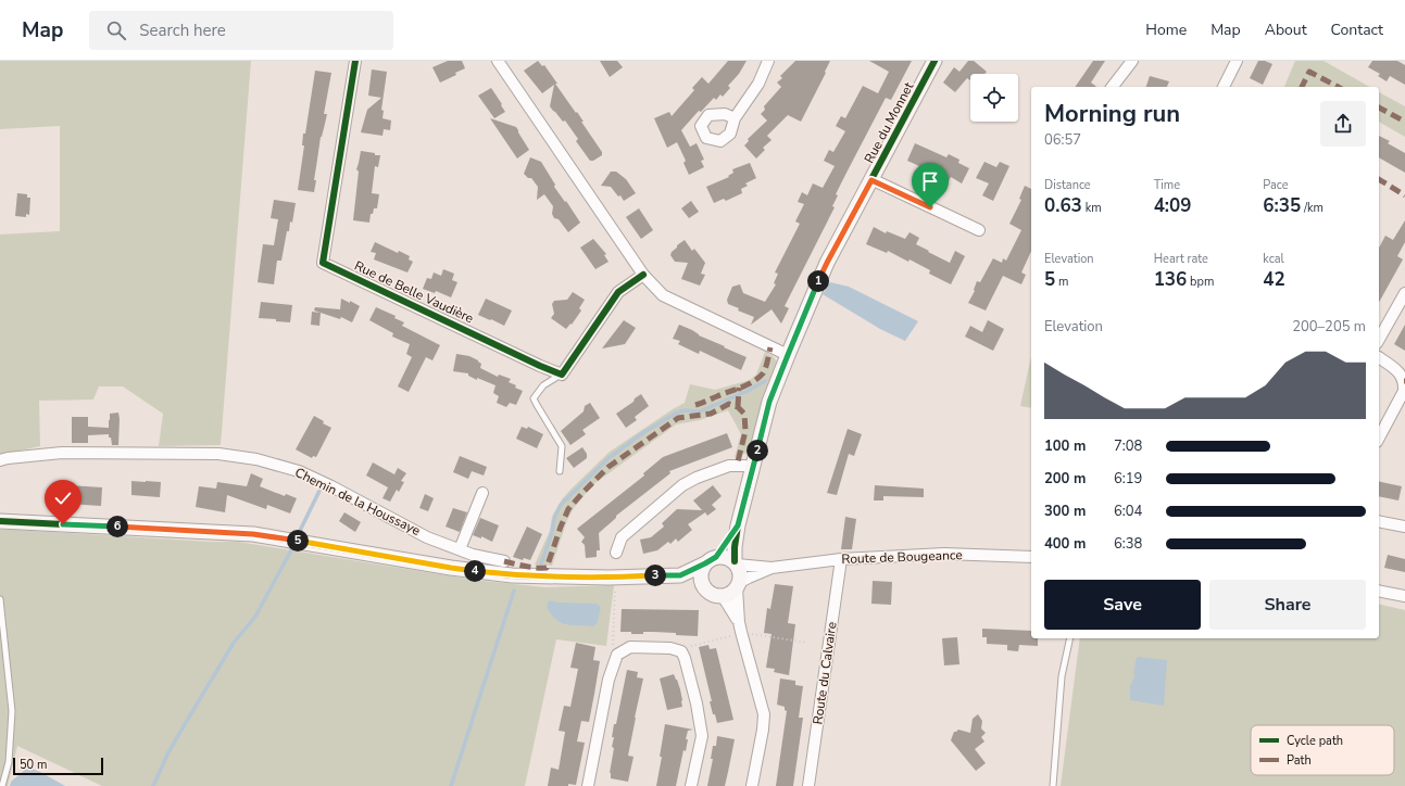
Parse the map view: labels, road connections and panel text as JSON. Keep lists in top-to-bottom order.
{
  "streets": {
    "street": [
      "Rue du Monnet",
      "Rue de Belle Vaudière",
      "Chemin de la Houssaye",
      "Route de Bougeance",
      "Route du Calvaire"
    ]
  },
  "crossings": [
    ["Rue du Monnet", "Route de Bougeance"],
    ["Route de Bougeance", "Route du Calvaire"]
  ],
  "legend": ["Cycle path", "Path"],
  "scale_bar": "50 m",
  "page": {
    "header": "Map",
    "search": "Search here",
    "nav": [
      "Home",
      "Map",
      "About",
      "Contact"
    ],
    "heading": ["Morning run", "06:57"],
    "stats": [
      ["Distance", "0.63 km"],
      ["Time", "4:09"],
      ["Pace", "6:35 /km"],
      ["Elevation", "5 m"],
      ["Heart rate", "136 bpm"],
      ["kcal", "42"]
    ],
    "pins": [
      "1",
      "2",
      "6",
      "5",
      "4",
      "3"
    ],
    "chart": ["Elevation", "200–205 m"],
    "list": [
      {
        "name": "100 m",
        "note": "7:08"
      },
      {
        "name": "200 m",
        "note": "6:19"
      },
      {
        "name": "300 m",
        "note": "6:04"
      },
      {
        "name": "400 m",
        "note": "6:38"
      }
    ],
    "buttons": ["Save", "Share"],
    "scale": "50 m"
  }
}
